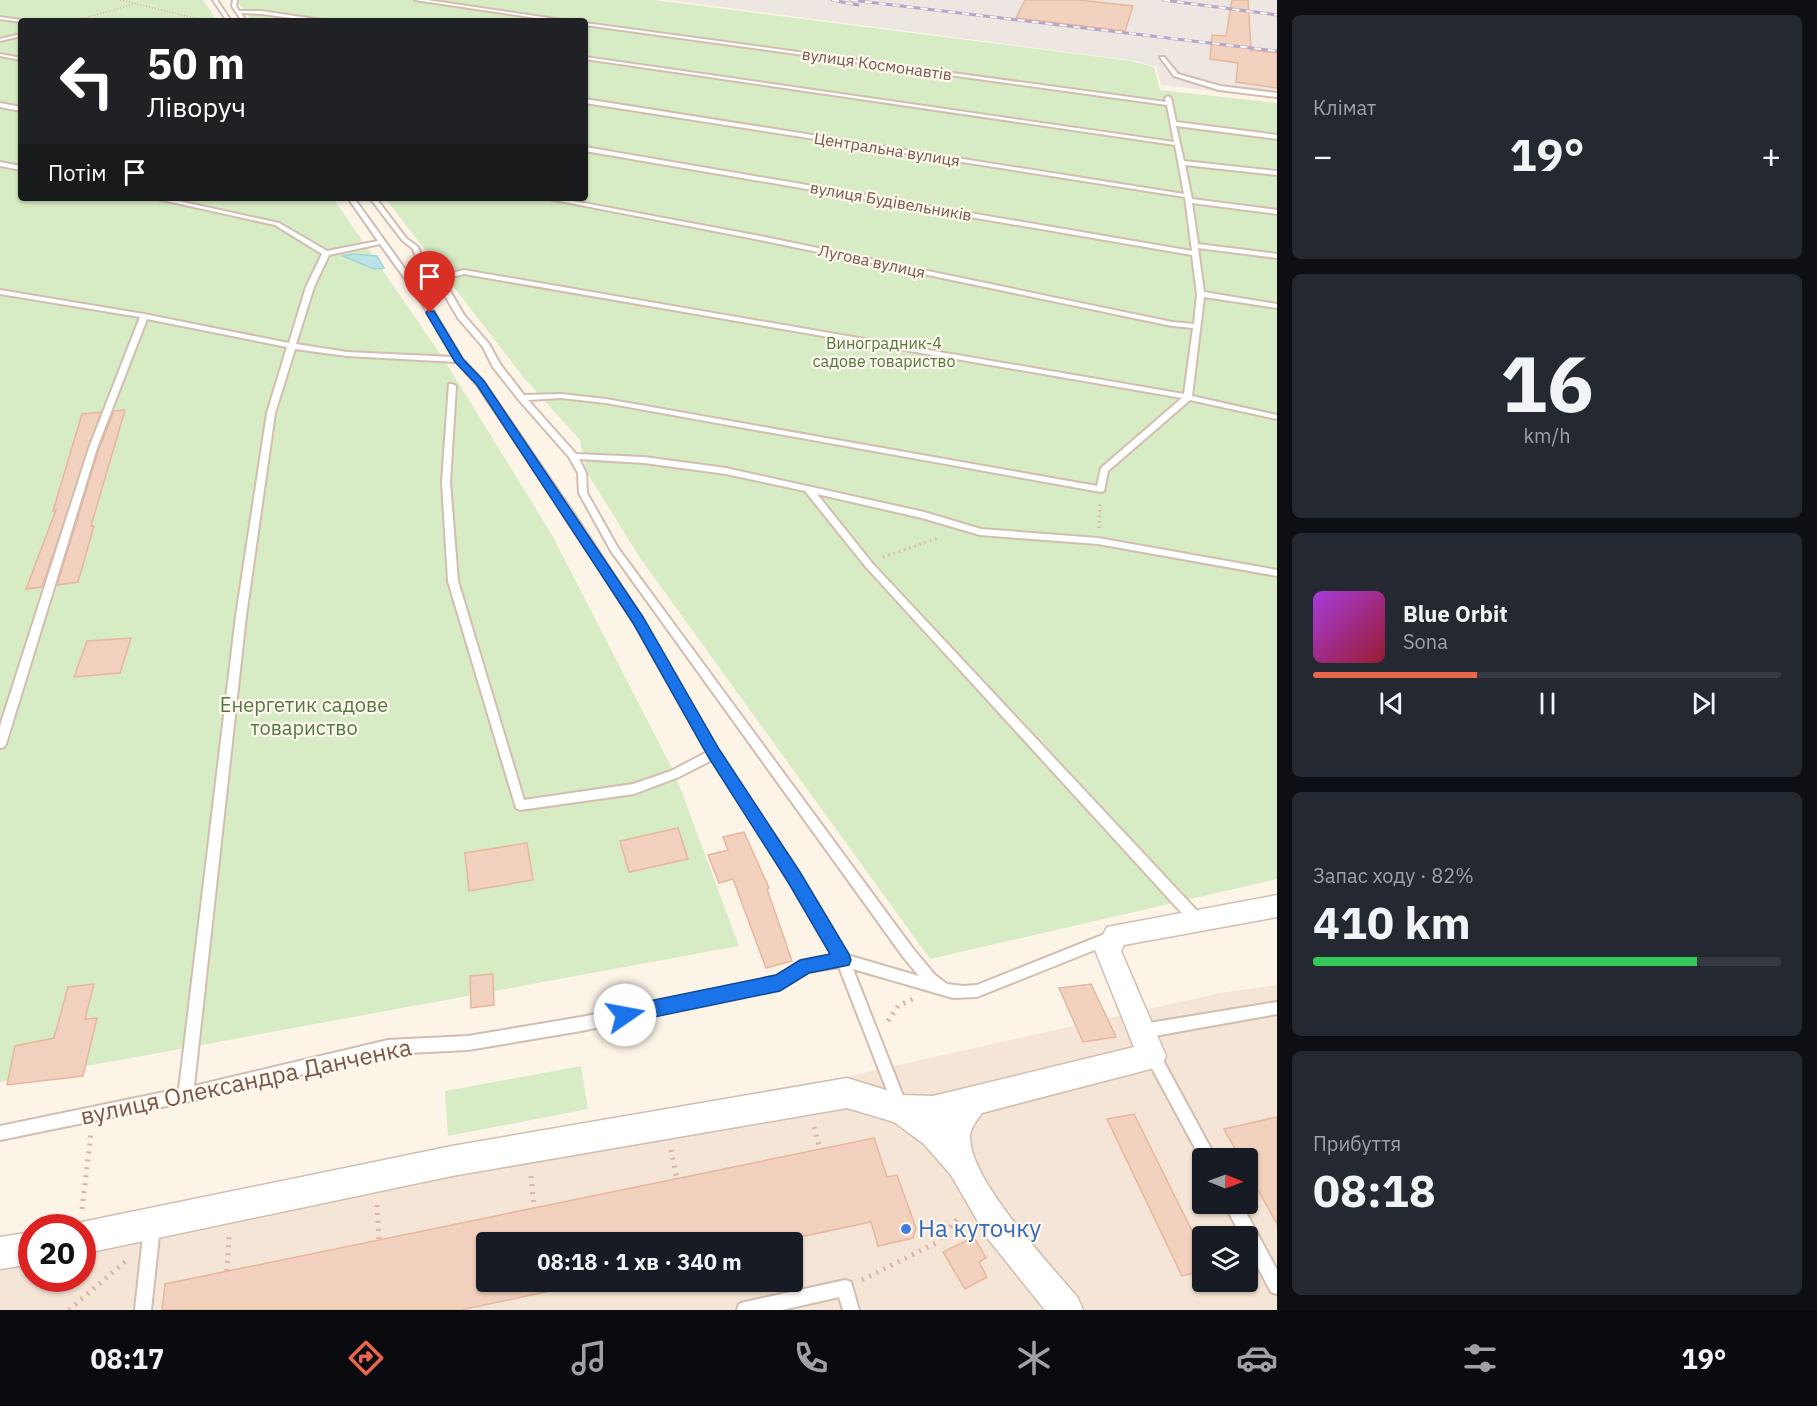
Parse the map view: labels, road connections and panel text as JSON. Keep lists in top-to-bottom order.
{
  "streets": {
    "lane": [
      "вулиця Космонавтів",
      "Центральна вулиця",
      "вулиця Будівельників",
      "Лугова вулиця",
      "вулиця Олександра Данченка"
    ]
  },
  "parks": ["Виноградник-4 садове товариство", "Енергетик садове товариство"],
  "places": ["На куточку"],
  "north": "right",
  "page": {
    "tile": [
      "Клімат",
      ["16", "km/h"],
      ["Запас ходу · 82%", "410 km"],
      ["Прибуття", "08:18"]
    ],
    "turn": ["50 m", "Ліворуч"],
    "heat": ["−", "19°", "+"],
    "then": "Потім",
    "song": ["Blue Orbit", "Sona"],
    "limit": "20",
    "trip": "08:18 · 1 хв · 340 m",
    "tabs": ["08:17", "19°"]
  }
}
